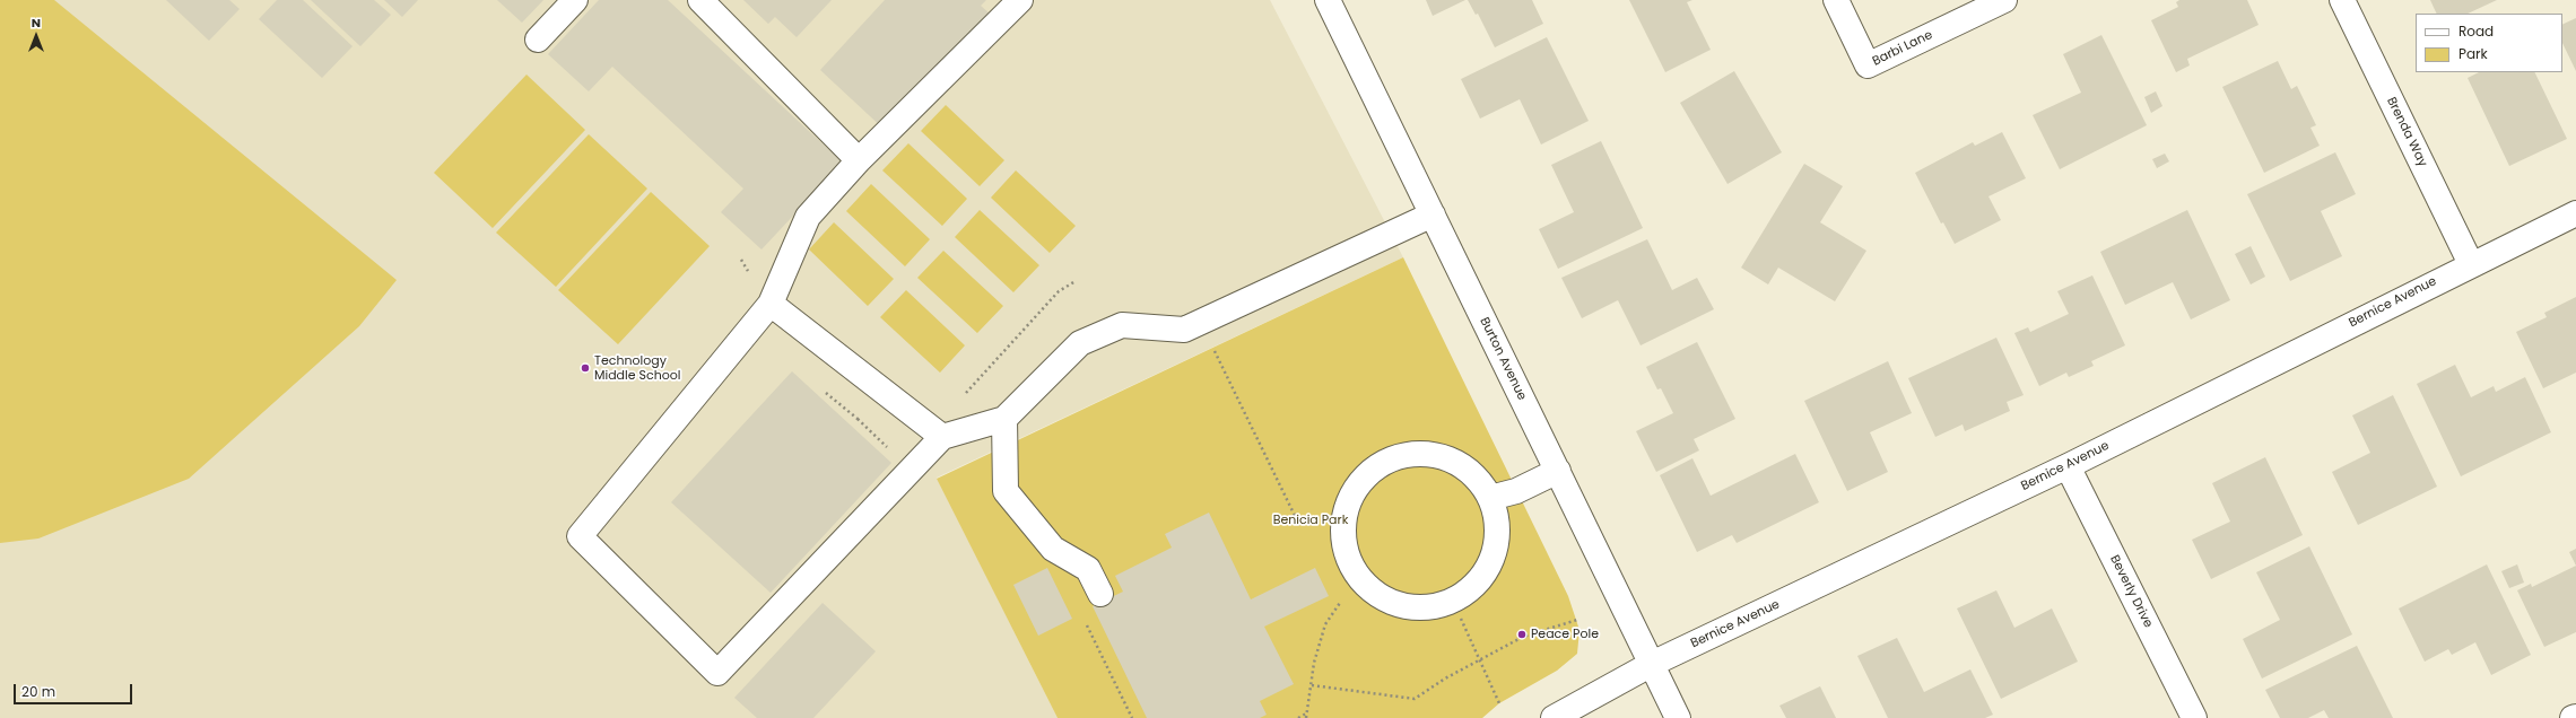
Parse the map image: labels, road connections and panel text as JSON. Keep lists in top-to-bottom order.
{
  "streets": {
    "street": [
      "Barbi Lane",
      "Brenda Way",
      "Bernice Avenue",
      "Burton Avenue",
      "Beverly Drive"
    ]
  },
  "crossings": [
    ["Brenda Way", "Bernice Avenue"],
    ["Bernice Avenue", "Burton Avenue"],
    ["Bernice Avenue", "Beverly Drive"]
  ],
  "parks": ["Benicia Park"],
  "places": ["Technology Middle School", "Peace Pole"],
  "legend": ["Road", "Park"],
  "scale_bar": "20 m",
  "north": "top"
}
